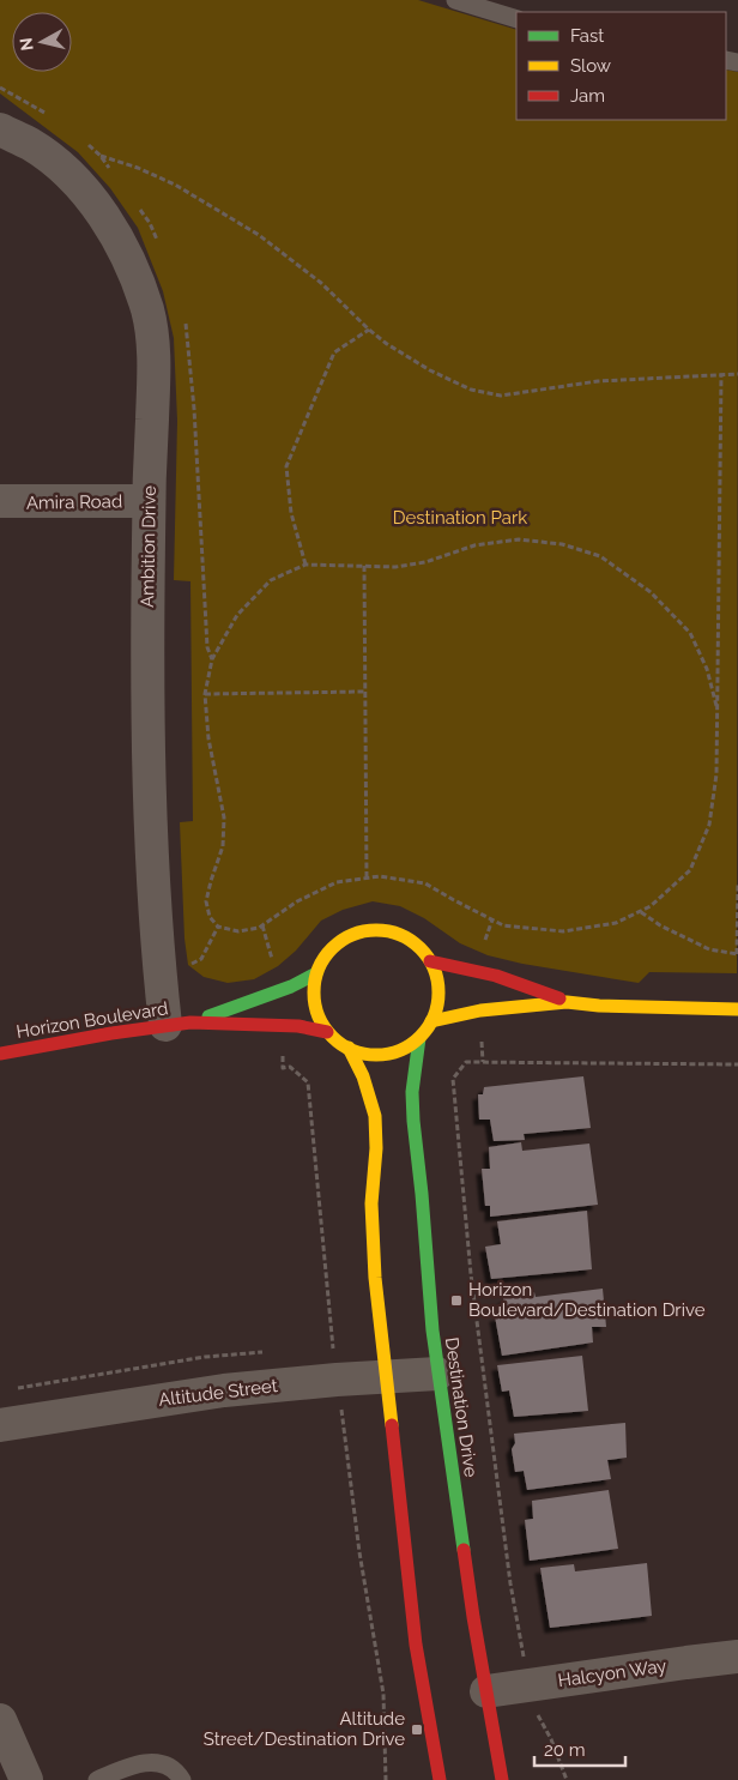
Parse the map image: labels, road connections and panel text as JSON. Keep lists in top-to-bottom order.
{
  "streets": {
    "street": [
      "Amira Road",
      "Ambition Drive",
      "Horizon Boulevard",
      "Altitude Street",
      "Destination Drive",
      "Halcyon Way"
    ]
  },
  "crossings": [
    ["Amira Road", "Ambition Drive"],
    ["Ambition Drive", "Horizon Boulevard"],
    ["Horizon Boulevard", "Destination Drive"],
    ["Altitude Street", "Destination Drive"],
    ["Destination Drive", "Halcyon Way"]
  ],
  "parks": ["Destination Park"],
  "places": {
    "transit": ["Horizon Boulevard/Destination Drive", "Altitude Street/Destination Drive"]
  },
  "legend": ["Fast", "Slow", "Jam"],
  "scale_bar": "20 m",
  "north": "left"
}
